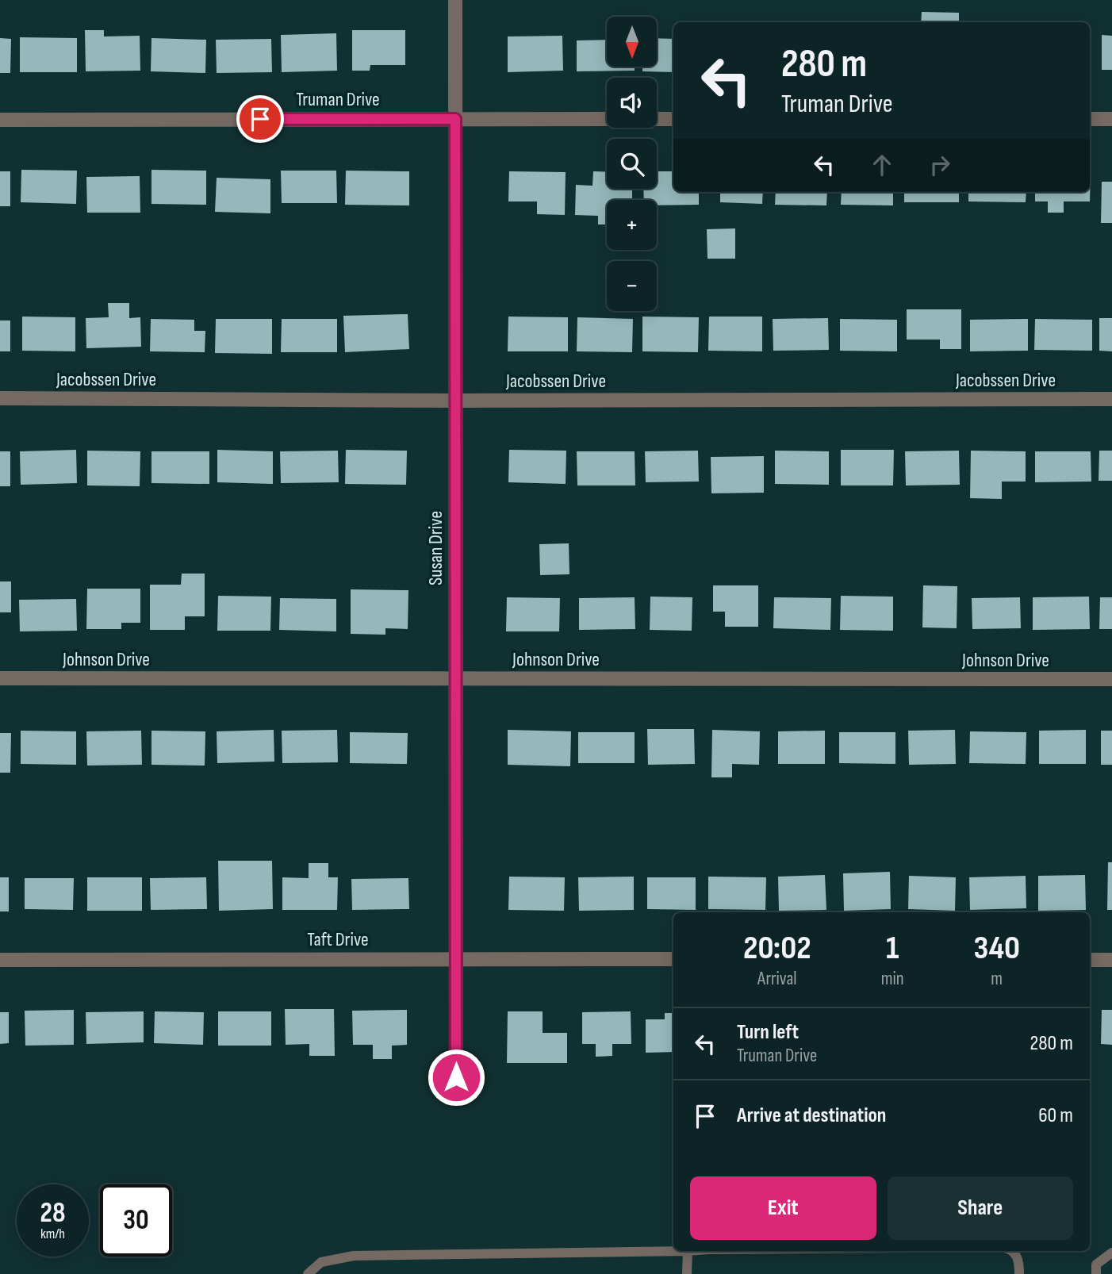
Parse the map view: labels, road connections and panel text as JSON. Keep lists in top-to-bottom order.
{
  "streets": {
    "street": [
      "Truman Drive",
      "Jacobssen Drive",
      "Susan Drive",
      "Johnson Drive",
      "Taft Drive"
    ]
  },
  "crossings": [
    ["Truman Drive", "Susan Drive"],
    ["Jacobssen Drive", "Susan Drive"],
    ["Susan Drive", "Johnson Drive"],
    ["Susan Drive", "Taft Drive"]
  ],
  "north": "bottom",
  "page": {
    "map_buttons": ["+", "−"],
    "turn": ["280 m", "Truman Drive"],
    "eta": [
      "20:02",
      "Arrival",
      "1",
      "min",
      "340",
      "m"
    ],
    "list": [
      {
        "name": "Turn left",
        "note": "Truman Drive",
        "value": "280 m"
      },
      {
        "name": "Arrive at destination",
        "value": "60 m"
      }
    ],
    "buttons": ["Exit", "Share"],
    "speed": "28 km/h",
    "limit": "30"
  }
}
